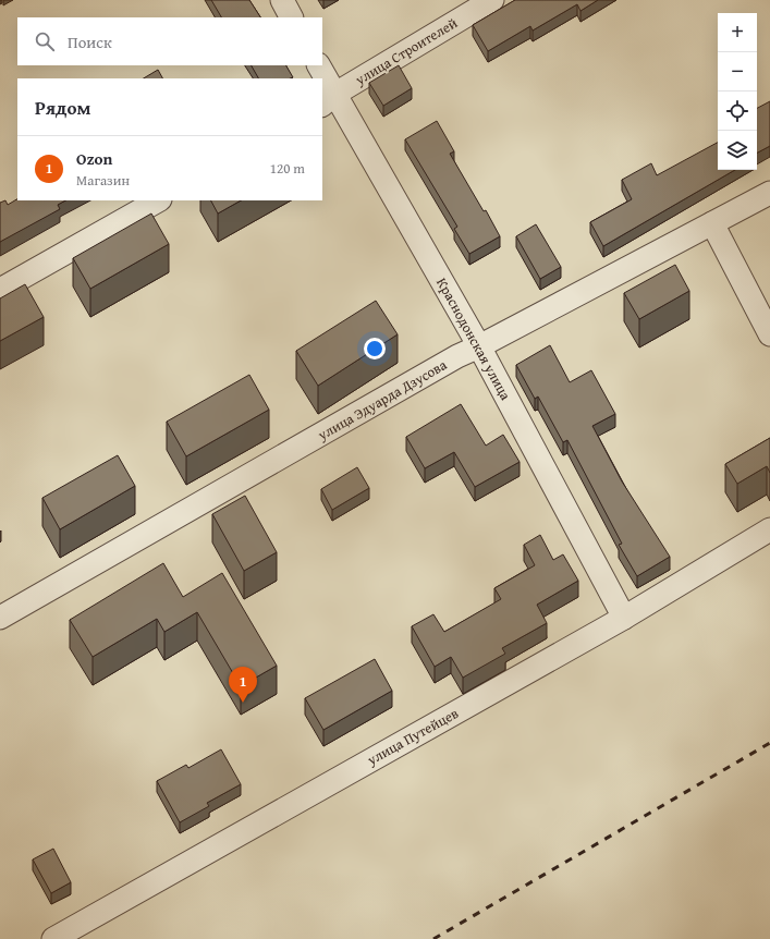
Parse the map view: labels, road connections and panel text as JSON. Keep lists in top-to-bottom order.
{
  "streets": {
    "street": [
      "улица Строителей",
      "Краснодонская улица",
      "улица Эдуарда Дзусова",
      "улица Путейцев"
    ]
  },
  "crossings": [
    ["улица Строителей", "Краснодонская улица"],
    ["Краснодонская улица", "улица Эдуарда Дзусова"],
    ["Краснодонская улица", "улица Путейцев"]
  ],
  "page": {
    "map_buttons": ["+", "−"],
    "search": "Поиск",
    "heading": "Рядом",
    "list": [
      {
        "mark": "1",
        "name": "Ozon",
        "note": "Магазин",
        "value": "120 m"
      }
    ],
    "pins": "1"
  }
}
